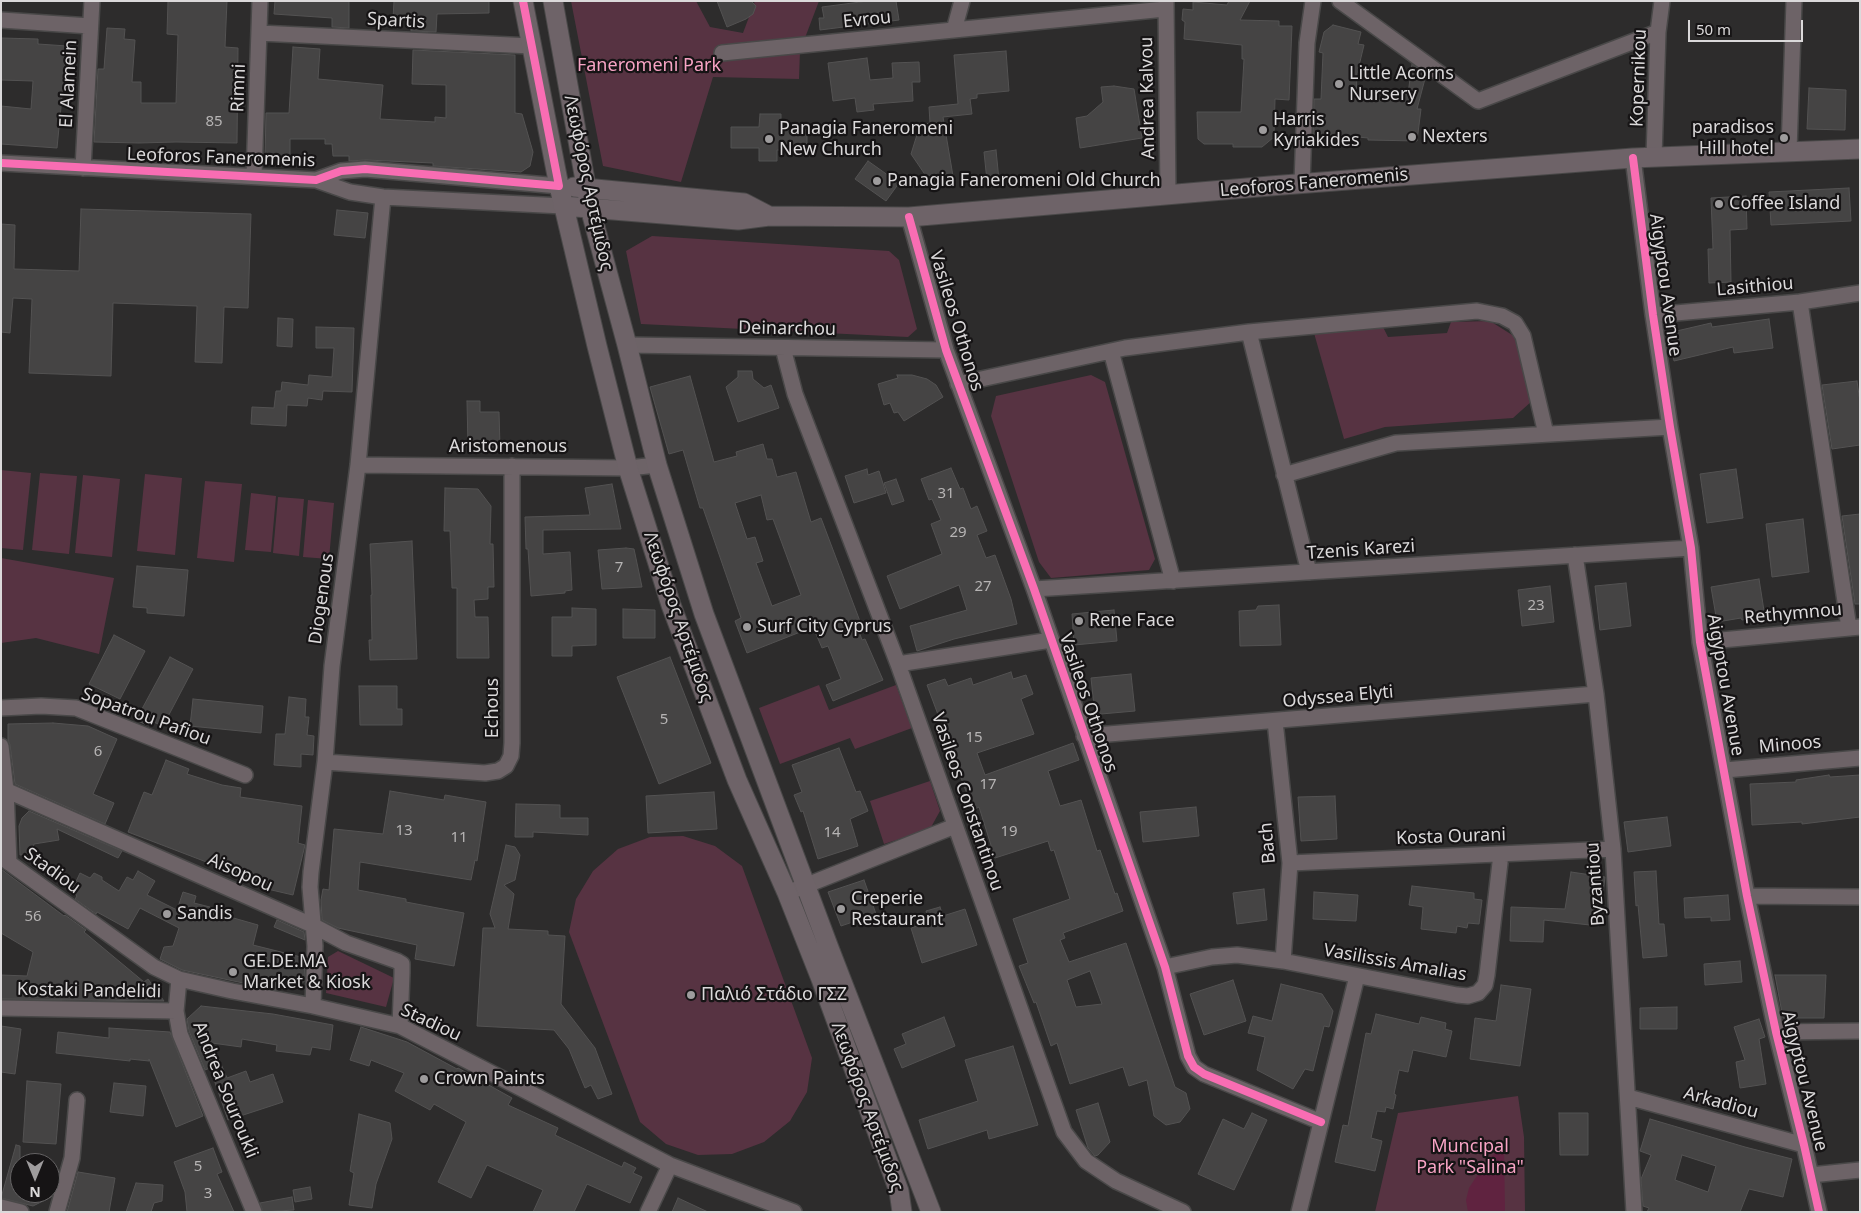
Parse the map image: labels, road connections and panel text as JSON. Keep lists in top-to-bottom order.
{
  "streets": {
    "main road": ["Leoforos Faneromenis", "Λεωφόρος Αρτέμιδος"],
    "street": [
      "Evrou",
      "Spartis",
      "Kopernikou",
      "El Alamein",
      "Rimni",
      "Andrea Kalvou",
      "Aigyptou Avenue",
      "Lasithiou",
      "Vasileos Othonos",
      "Deinarchou",
      "Aristomenous",
      "Tzenis Karezi",
      "Diogenous",
      "Rethymnou",
      "Odyssea Elyti",
      "Echous",
      "Sopatrou Pafiou",
      "Minoos",
      "Vasileos Constantinou",
      "Kosta Ourani",
      "Bach",
      "Stadiou",
      "Aisopou",
      "Byzantiou",
      "Vasilissis Amalias",
      "Kostaki Pandelidi",
      "Andrea Souroukli",
      "Arkadiou"
    ]
  },
  "crossings": [
    ["Evrou", "Andrea Kalvou"],
    ["Spartis", "Rimni"],
    ["Spartis", "Λεωφόρος Αρτέμιδος"],
    ["Kopernikou", "Leoforos Faneromenis"],
    ["El Alamein", "Leoforos Faneromenis"],
    ["Rimni", "Leoforos Faneromenis"],
    ["Andrea Kalvou", "Leoforos Faneromenis"],
    ["Leoforos Faneromenis", "Λεωφόρος Αρτέμιδος"],
    ["Leoforos Faneromenis", "Aigyptou Avenue"],
    ["Leoforos Faneromenis", "Vasileos Othonos"],
    ["Leoforos Faneromenis", "Diogenous"],
    ["Λεωφόρος Αρτέμιδος", "Deinarchou"],
    ["Λεωφόρος Αρτέμιδος", "Aristomenous"],
    ["Aigyptou Avenue", "Lasithiou"],
    ["Aigyptou Avenue", "Tzenis Karezi"],
    ["Aigyptou Avenue", "Rethymnou"],
    ["Aigyptou Avenue", "Minoos"],
    ["Aigyptou Avenue", "Arkadiou"],
    ["Vasileos Othonos", "Deinarchou"],
    ["Vasileos Othonos", "Tzenis Karezi"],
    ["Vasileos Othonos", "Odyssea Elyti"],
    ["Vasileos Othonos", "Vasilissis Amalias"],
    ["Deinarchou", "Vasileos Constantinou"],
    ["Aristomenous", "Diogenous"],
    ["Aristomenous", "Echous"],
    ["Tzenis Karezi", "Byzantiou"],
    ["Diogenous", "Echous"],
    ["Diogenous", "Stadiou"],
    ["Diogenous", "Aisopou"],
    ["Odyssea Elyti", "Bach"],
    ["Odyssea Elyti", "Byzantiou"],
    ["Kosta Ourani", "Bach"],
    ["Kosta Ourani", "Byzantiou"],
    ["Kosta Ourani", "Vasilissis Amalias"],
    ["Bach", "Vasilissis Amalias"],
    ["Stadiou", "Aisopou"],
    ["Stadiou", "Andrea Souroukli"],
    ["Byzantiou", "Arkadiou"],
    ["Kostaki Pandelidi", "Andrea Souroukli"]
  ],
  "parks": ["Faneromeni Park", "Muncipal Park \"Salina\""],
  "places": [
    "Little Acorns Nursery",
    "Harris Kyriakides",
    "Nexters",
    "paradisos Hill hotel",
    "Panagia Faneromeni New Church",
    "Panagia Faneromeni Old Church",
    "Coffee Island",
    "Rene Face",
    "Surf City Cyprus",
    "Creperie Restaurant",
    "Sandis",
    "GE.DE.MA Market & Kiosk",
    "Παλιό Στάδιο ΓΣΖ",
    "Crown Paints"
  ],
  "house_numbers": [
    "85",
    "31",
    "29",
    "7",
    "27",
    "23",
    "5",
    "15",
    "6",
    "17",
    "13",
    "19",
    "14",
    "11",
    "56",
    "5",
    "3"
  ],
  "scale_bar": "50 m",
  "north": "bottom"
}
